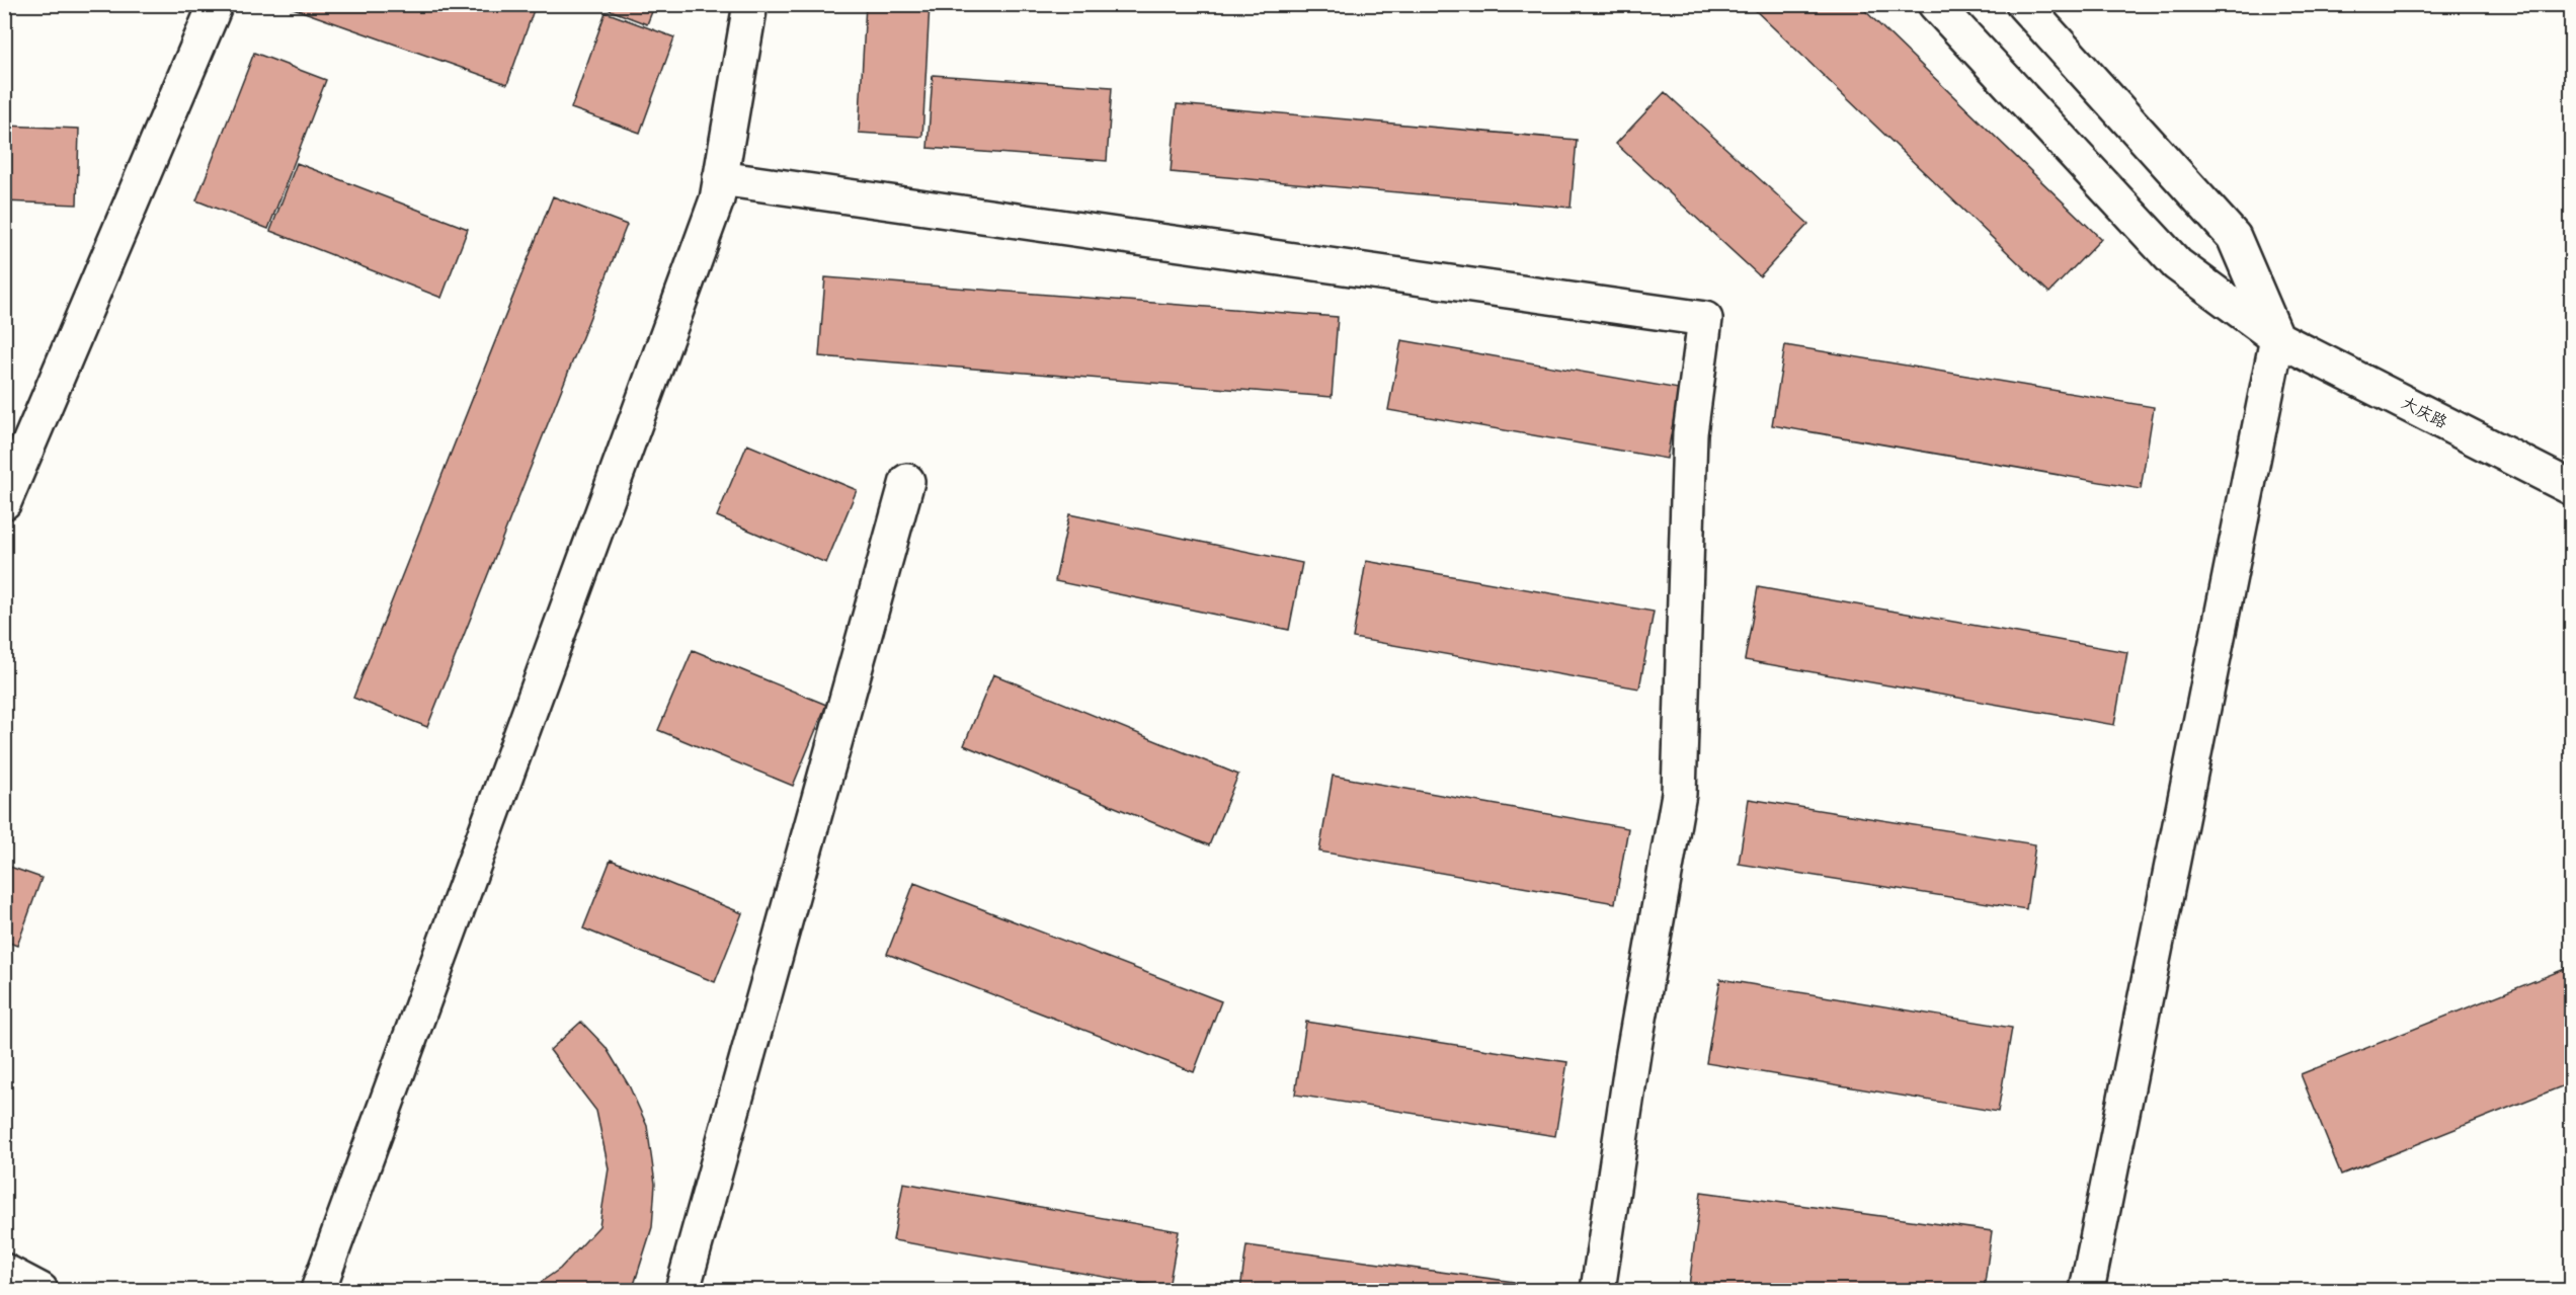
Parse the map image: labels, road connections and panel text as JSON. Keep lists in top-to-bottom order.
{
  "streets": {
    "street": ["大庆路"]
  }
}
